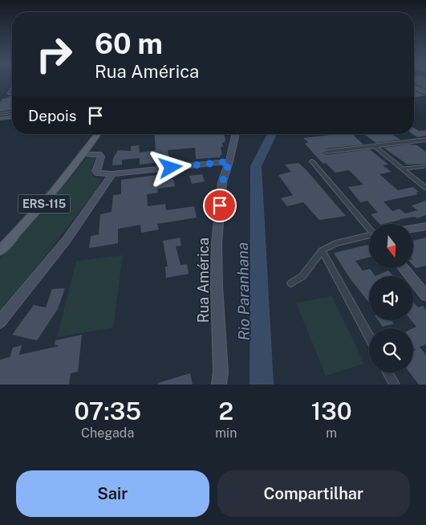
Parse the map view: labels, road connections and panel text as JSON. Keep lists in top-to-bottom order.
{
  "streets": {
    "main road": ["ERS-115"],
    "street": ["Rua América"]
  },
  "water": ["Rio Paranhana"],
  "north": "bottom",
  "page": {
    "turn": ["60 m", "Rua América"],
    "then": "Depois",
    "eta": [
      "07:35",
      "Chegada",
      "2",
      "min",
      "130",
      "m"
    ],
    "buttons": ["Sair", "Compartilhar"]
  }
}
